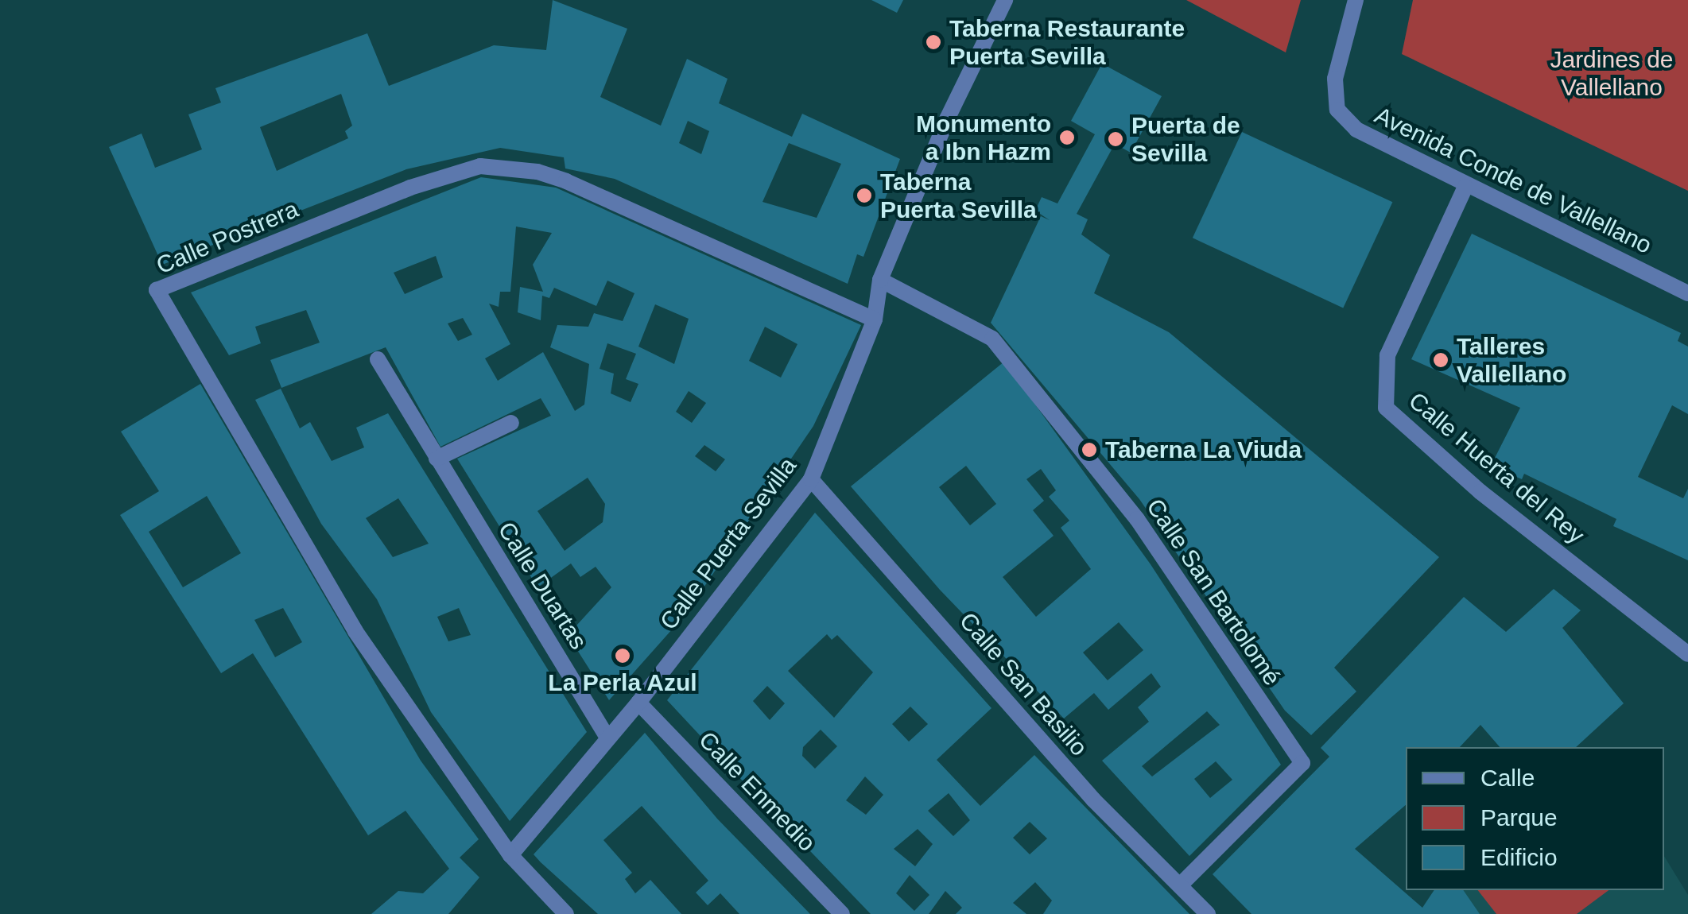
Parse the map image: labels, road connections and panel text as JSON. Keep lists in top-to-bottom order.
{
  "streets": {
    "street": [
      "Avenida Conde de Vallellano",
      "Calle Postrera",
      "Calle Huerta del Rey",
      "Calle Puerta Sevilla",
      "Calle Duartas",
      "Calle San Bartolomé",
      "Calle San Basilio",
      "Calle Enmedio"
    ]
  },
  "crossings": [
    ["Avenida Conde de Vallellano", "Calle Huerta del Rey"],
    ["Calle Postrera", "Calle Puerta Sevilla"],
    ["Calle Puerta Sevilla", "Calle Duartas"],
    ["Calle Puerta Sevilla", "Calle San Bartolomé"],
    ["Calle Puerta Sevilla", "Calle San Basilio"],
    ["Calle Puerta Sevilla", "Calle Enmedio"],
    ["Calle San Bartolomé", "Calle San Basilio"]
  ],
  "parks": ["Jardines de Vallellano"],
  "places": [
    "Taberna Restaurante Puerta Sevilla",
    "Monumento a Ibn Hazm",
    "Puerta de Sevilla",
    "Taberna Puerta Sevilla",
    "Talleres Vallellano",
    "Taberna La Viuda",
    "La Perla Azul"
  ],
  "legend": ["Calle", "Parque", "Edificio"]
}
